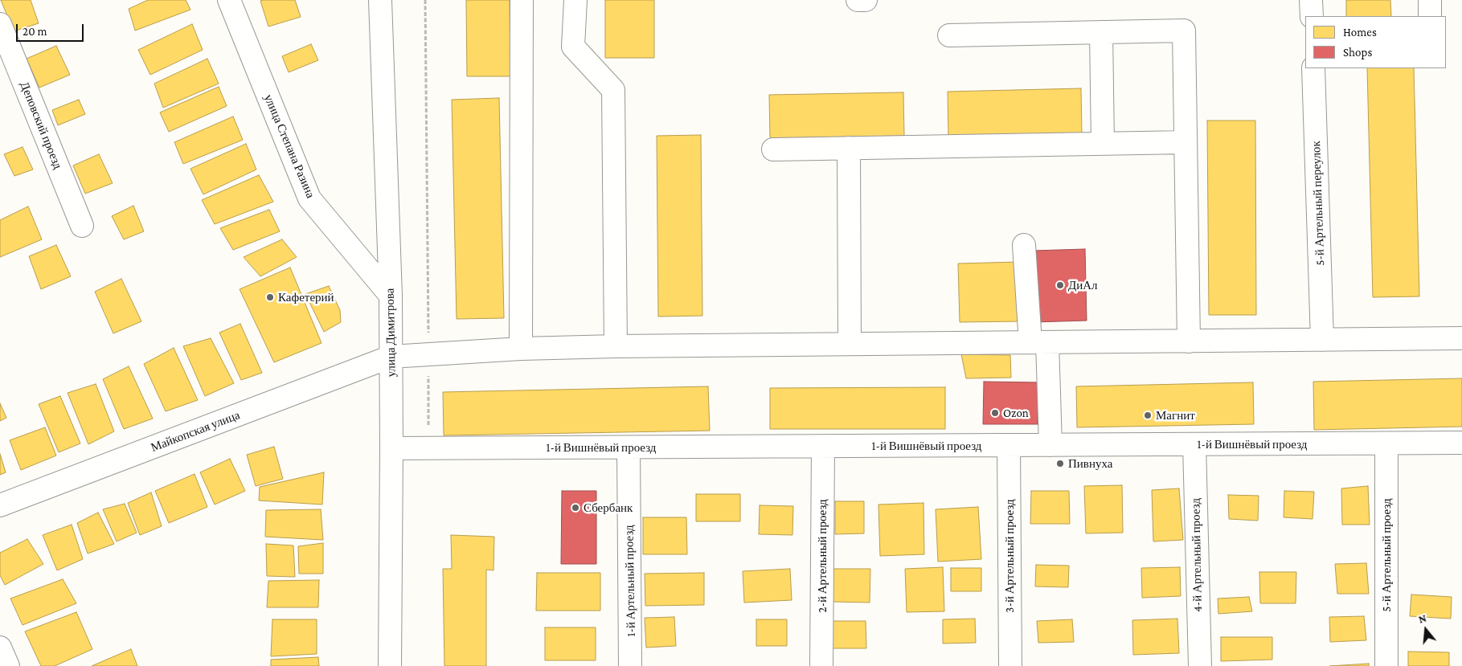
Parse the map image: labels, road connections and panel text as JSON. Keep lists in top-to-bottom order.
{
  "streets": {
    "street": [
      "Деповский проезд",
      "улица Степана Разина",
      "5-й Артельный переулок",
      "улица Димитрова",
      "Майкопская улица",
      "1-й Вишнёвый проезд",
      "4-й Артельный проезд",
      "5-й Артельный проезд",
      "2-й Артельный проезд",
      "3-й Артельный проезд",
      "1-й Артельный проезд"
    ]
  },
  "crossings": [
    ["улица Степана Разина", "улица Димитрова"],
    ["5-й Артельный переулок", "Майкопская улица"],
    ["улица Димитрова", "Майкопская улица"],
    ["улица Димитрова", "1-й Вишнёвый проезд"],
    ["1-й Вишнёвый проезд", "4-й Артельный проезд"],
    ["1-й Вишнёвый проезд", "5-й Артельный проезд"],
    ["1-й Вишнёвый проезд", "2-й Артельный проезд"],
    ["1-й Вишнёвый проезд", "3-й Артельный проезд"],
    ["1-й Вишнёвый проезд", "1-й Артельный проезд"]
  ],
  "places": [
    "ДиАл",
    "Кафетерий",
    "Ozon",
    "Магнит",
    "Пивнуха",
    "Сбербанк"
  ],
  "legend": ["Homes", "Shops"],
  "scale_bar": "20 m",
  "north": "top"
}
